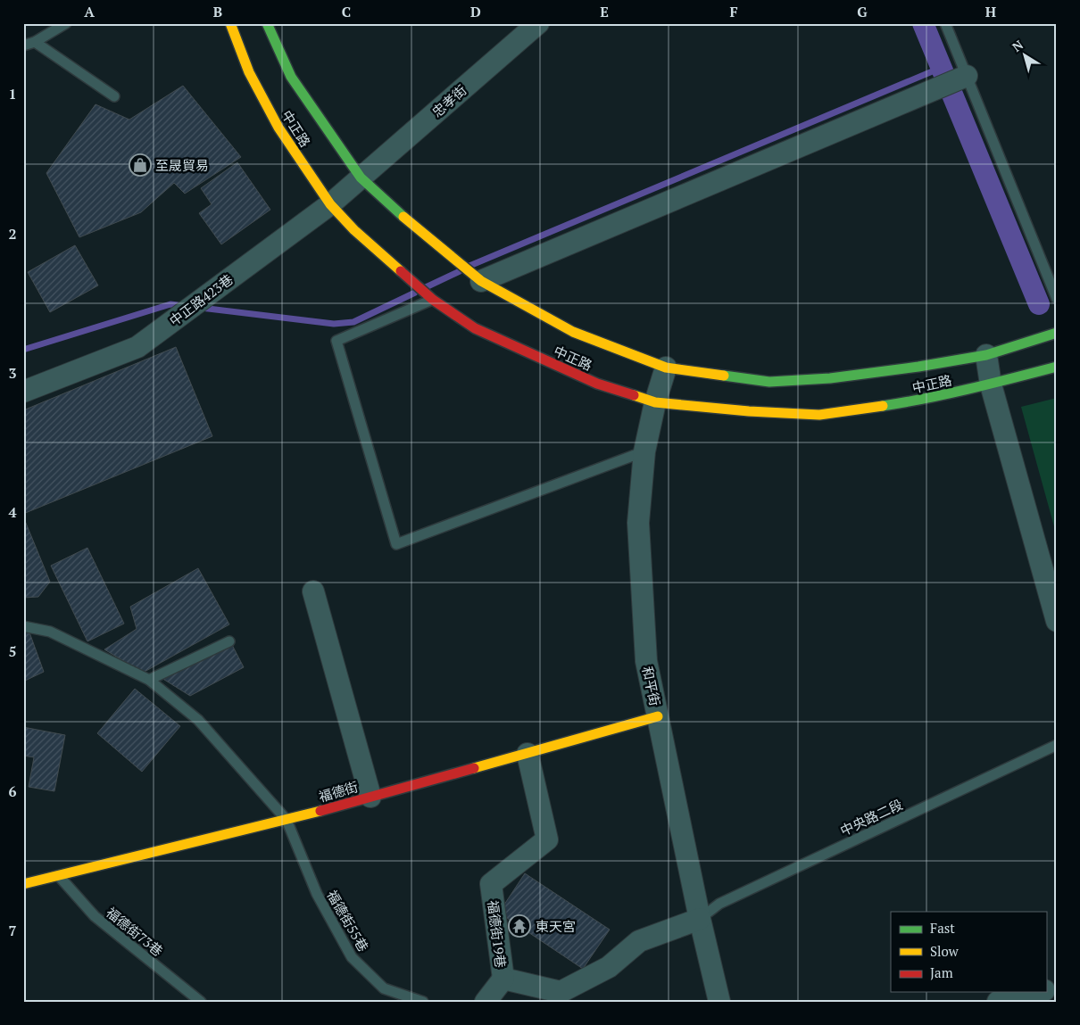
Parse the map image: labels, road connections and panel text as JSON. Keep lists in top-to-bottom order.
{
  "streets": {
    "street": [
      "忠孝街",
      "中正路",
      "中正路423巷",
      "和平街",
      "福德街",
      "福德街19巷"
    ],
    "lane": ["中央路二段", "福德街55巷", "福德街73巷"]
  },
  "crossings": [
    ["忠孝街", "中正路"],
    ["忠孝街", "中正路423巷"],
    ["中正路", "中正路423巷"],
    ["中正路", "和平街"],
    ["和平街", "福德街"],
    ["和平街", "中央路二段"],
    ["和平街", "福德街19巷"],
    ["福德街", "福德街55巷"],
    ["福德街", "福德街73巷"],
    ["福德街", "福德街19巷"],
    ["中央路二段", "福德街19巷"]
  ],
  "places": {
    "shop": ["至晟貿易"],
    "temple": ["東天宮"]
  },
  "legend": ["Fast", "Slow", "Jam"],
  "north": "top left",
  "grid": {
    "columns": [
      "A",
      "B",
      "C",
      "D",
      "E",
      "F",
      "G",
      "H"
    ],
    "rows": [
      "1",
      "2",
      "3",
      "4",
      "5",
      "6",
      "7"
    ]
  }
}
